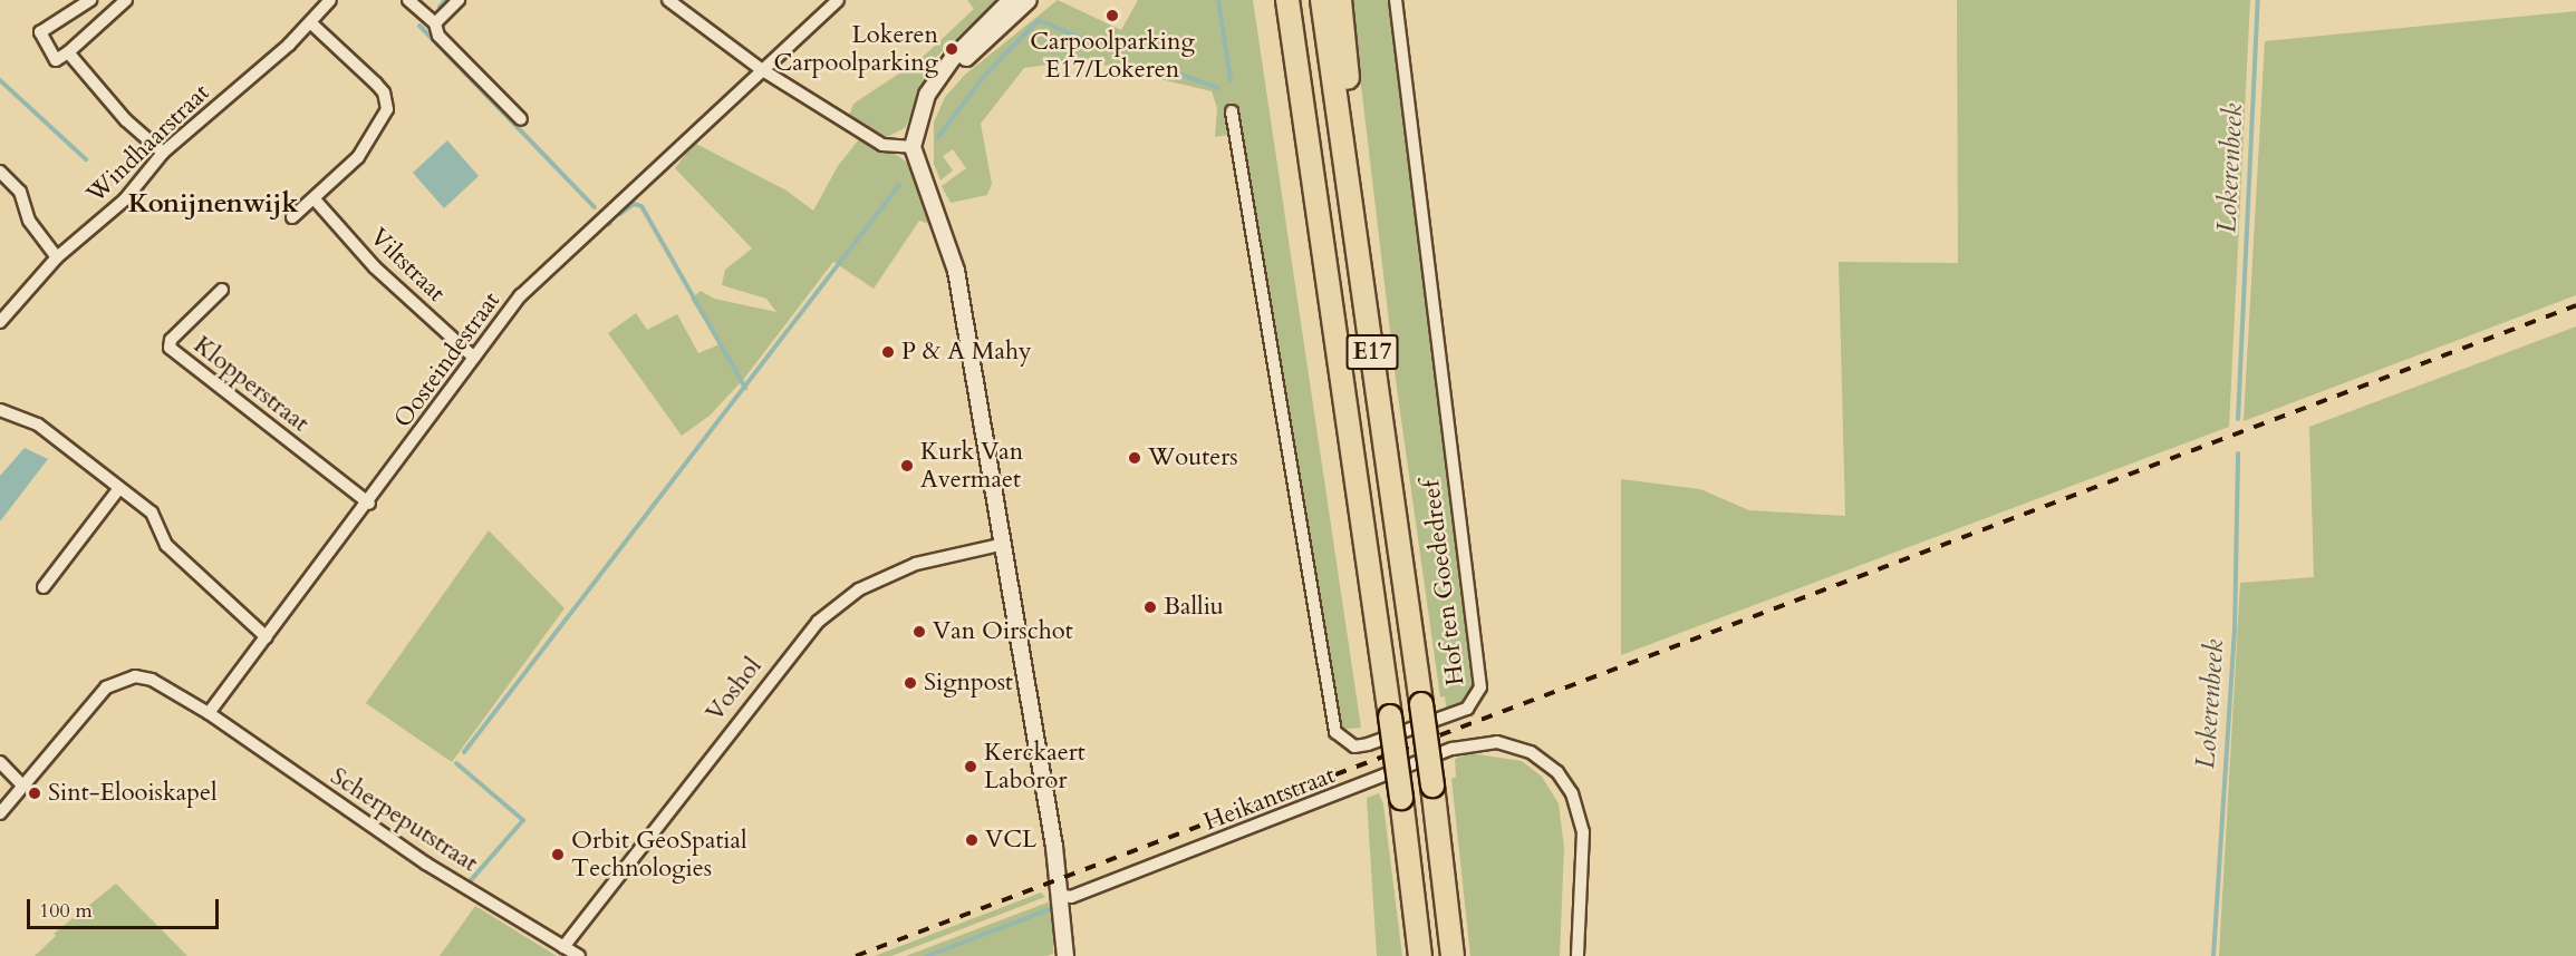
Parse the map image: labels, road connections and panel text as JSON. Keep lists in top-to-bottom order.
{
  "streets": {
    "highway": ["E17"],
    "street": [
      "Windhaarstraat",
      "Viltstraat",
      "Oosteindestraat",
      "Klopperstraat",
      "Hof ten Goededreef",
      "Voshol",
      "Heikantstraat",
      "Scherpeputstraat"
    ]
  },
  "crossings": [
    ["Viltstraat", "Oosteindestraat"],
    ["Oosteindestraat", "Klopperstraat"],
    ["Oosteindestraat", "Scherpeputstraat"],
    ["Voshol", "Scherpeputstraat"]
  ],
  "districts": ["Konijnenwijk"],
  "water": ["Lokerenbeek"],
  "places": [
    "Carpoolparking E17/Lokeren",
    "Lokeren Carpoolparking",
    "P & A Mahy",
    "Wouters",
    "Kurk Van Avermaet",
    "Balliu",
    "Van Oirschot",
    "Signpost",
    "Kerckaert Laboror",
    "Sint-Elooiskapel",
    "VCL",
    "Orbit GeoSpatial Technologies"
  ],
  "scale_bar": "100 m"
}
